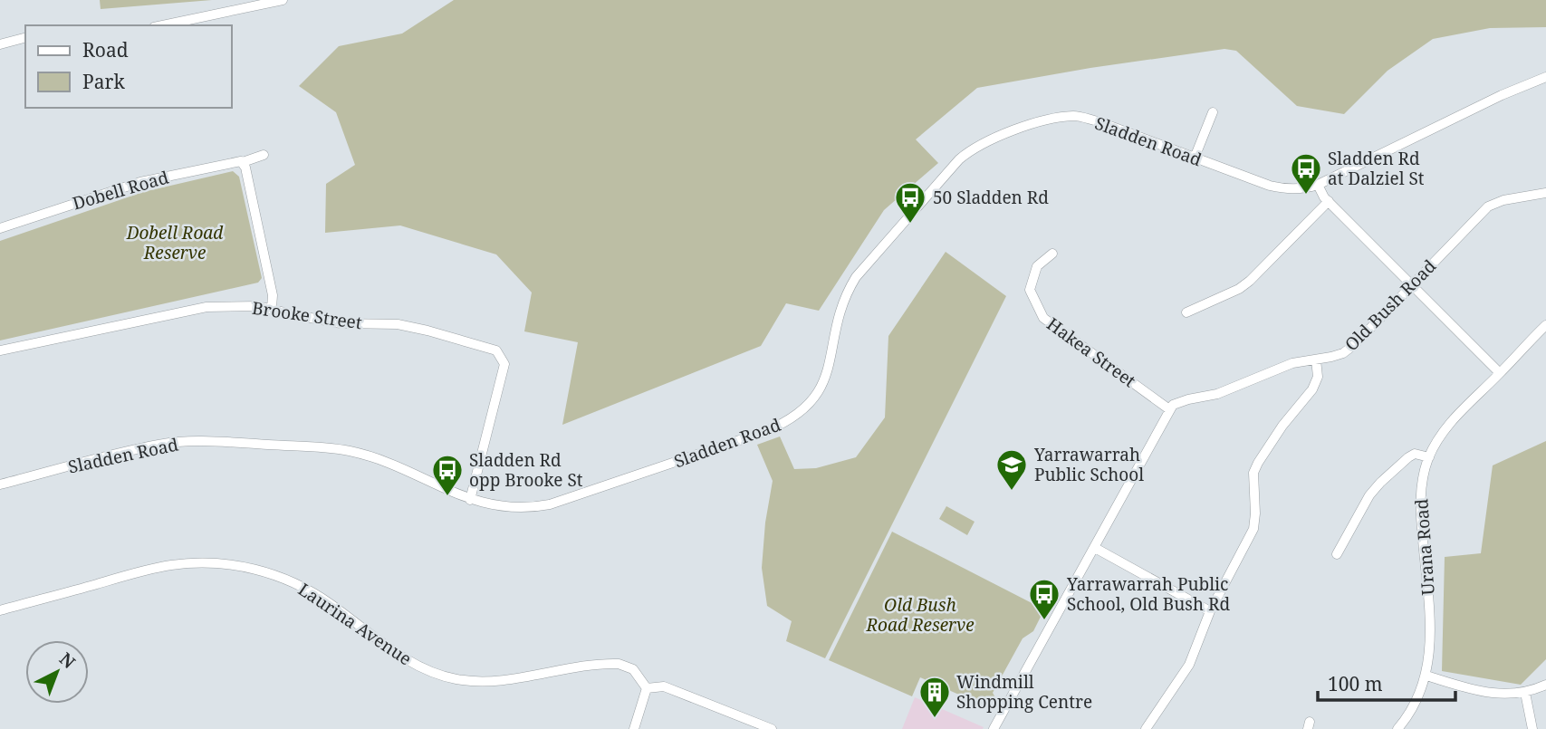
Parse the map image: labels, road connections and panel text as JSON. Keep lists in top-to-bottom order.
{
  "streets": {
    "street": [
      "Sladden Road",
      "Dobell Road",
      "Old Bush Road",
      "Brooke Street",
      "Hakea Street",
      "Urana Road",
      "Laurina Avenue"
    ]
  },
  "crossings": [
    ["Sladden Road", "Brooke Street"],
    ["Old Bush Road", "Hakea Street"]
  ],
  "parks": ["Dobell Road Reserve", "Old Bush Road Reserve"],
  "places": {
    "bus stop": [
      "Sladden Rd at Dalziel St",
      "50 Sladden Rd",
      "Sladden Rd opp Brooke St",
      "Yarrawarrah Public School, Old Bush Rd"
    ],
    "school or university": ["Yarrawarrah Public School"],
    "building": ["Windmill Shopping Centre"]
  },
  "legend": ["Road", "Park"],
  "scale_bar": "100 m",
  "north": "top right"
}
